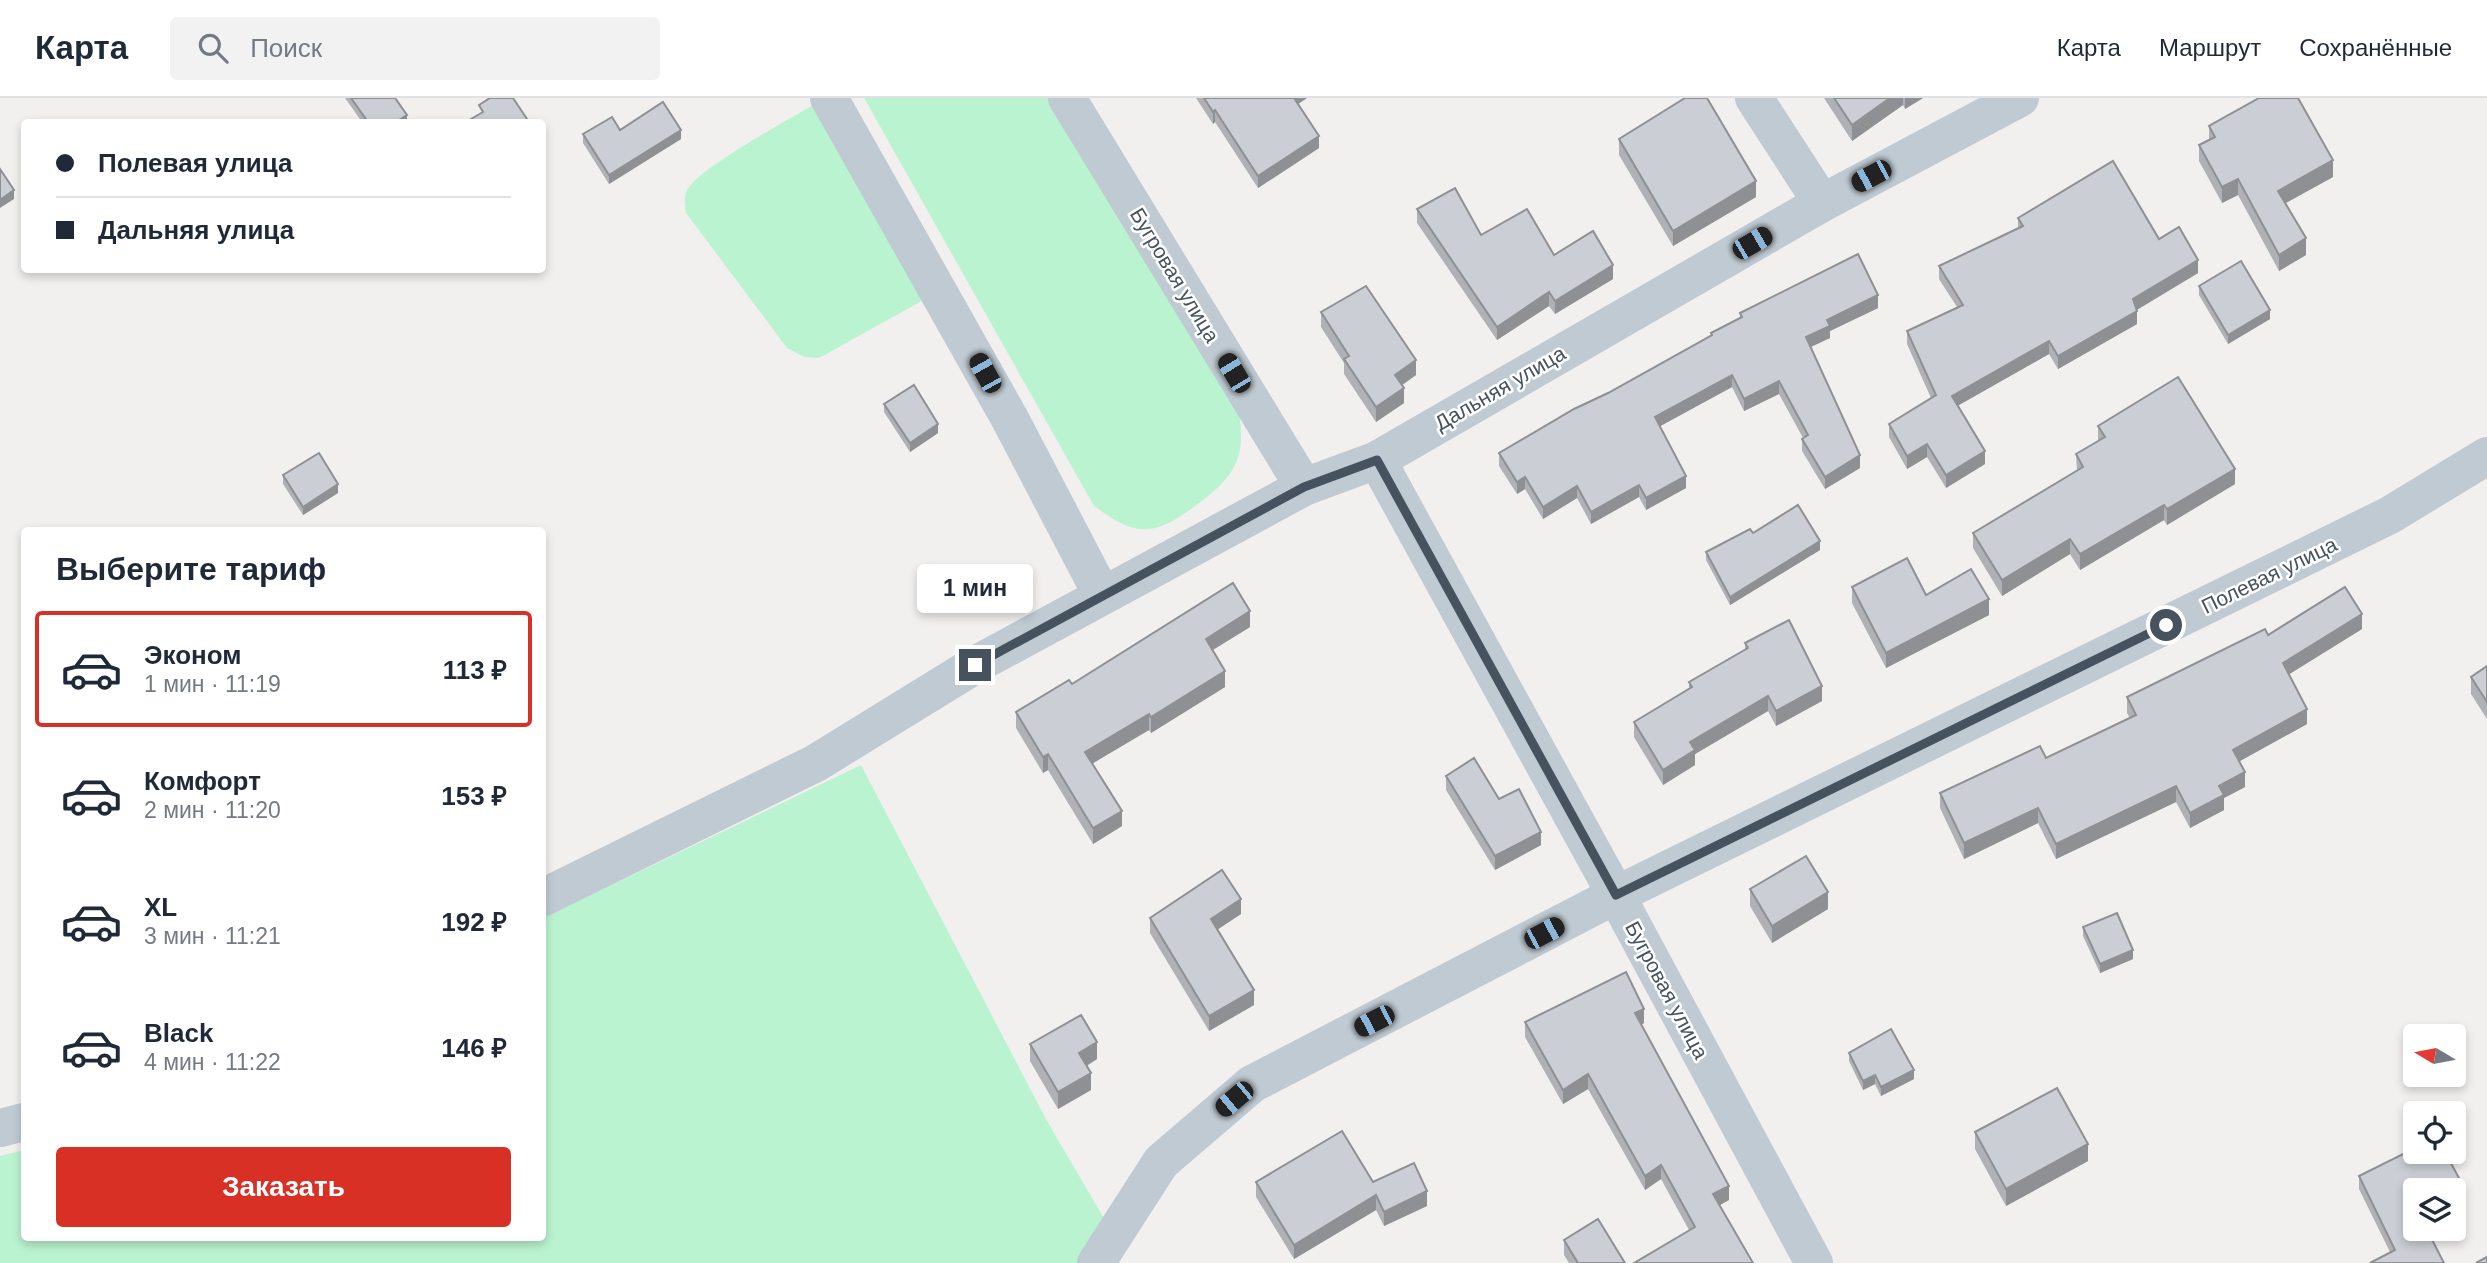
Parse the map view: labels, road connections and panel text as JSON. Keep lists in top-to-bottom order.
{
  "streets": {
    "street": ["Бугровая улица", "Дальняя улица", "Полевая улица"]
  },
  "crossings": [
    ["Бугровая улица", "Дальняя улица"],
    ["Бугровая улица", "Полевая улица"]
  ],
  "north": "left",
  "page": {
    "header": "Карта",
    "search": "Поиск",
    "nav": ["Карта", "Маршрут", "Сохранённые"],
    "banner": ["Полевая улица", "Дальняя улица"],
    "heading": "Выберите тариф",
    "bubble": "1 мин",
    "list": [
      {
        "name": "Эконом",
        "note": "1 мин · 11:19",
        "value": "113 ₽"
      },
      {
        "name": "Комфорт",
        "note": "2 мин · 11:20",
        "value": "153 ₽"
      },
      {
        "name": "XL",
        "note": "3 мин · 11:21",
        "value": "192 ₽"
      },
      {
        "name": "Black",
        "note": "4 мин · 11:22",
        "value": "146 ₽"
      }
    ],
    "buttons": "Заказать"
  }
}
